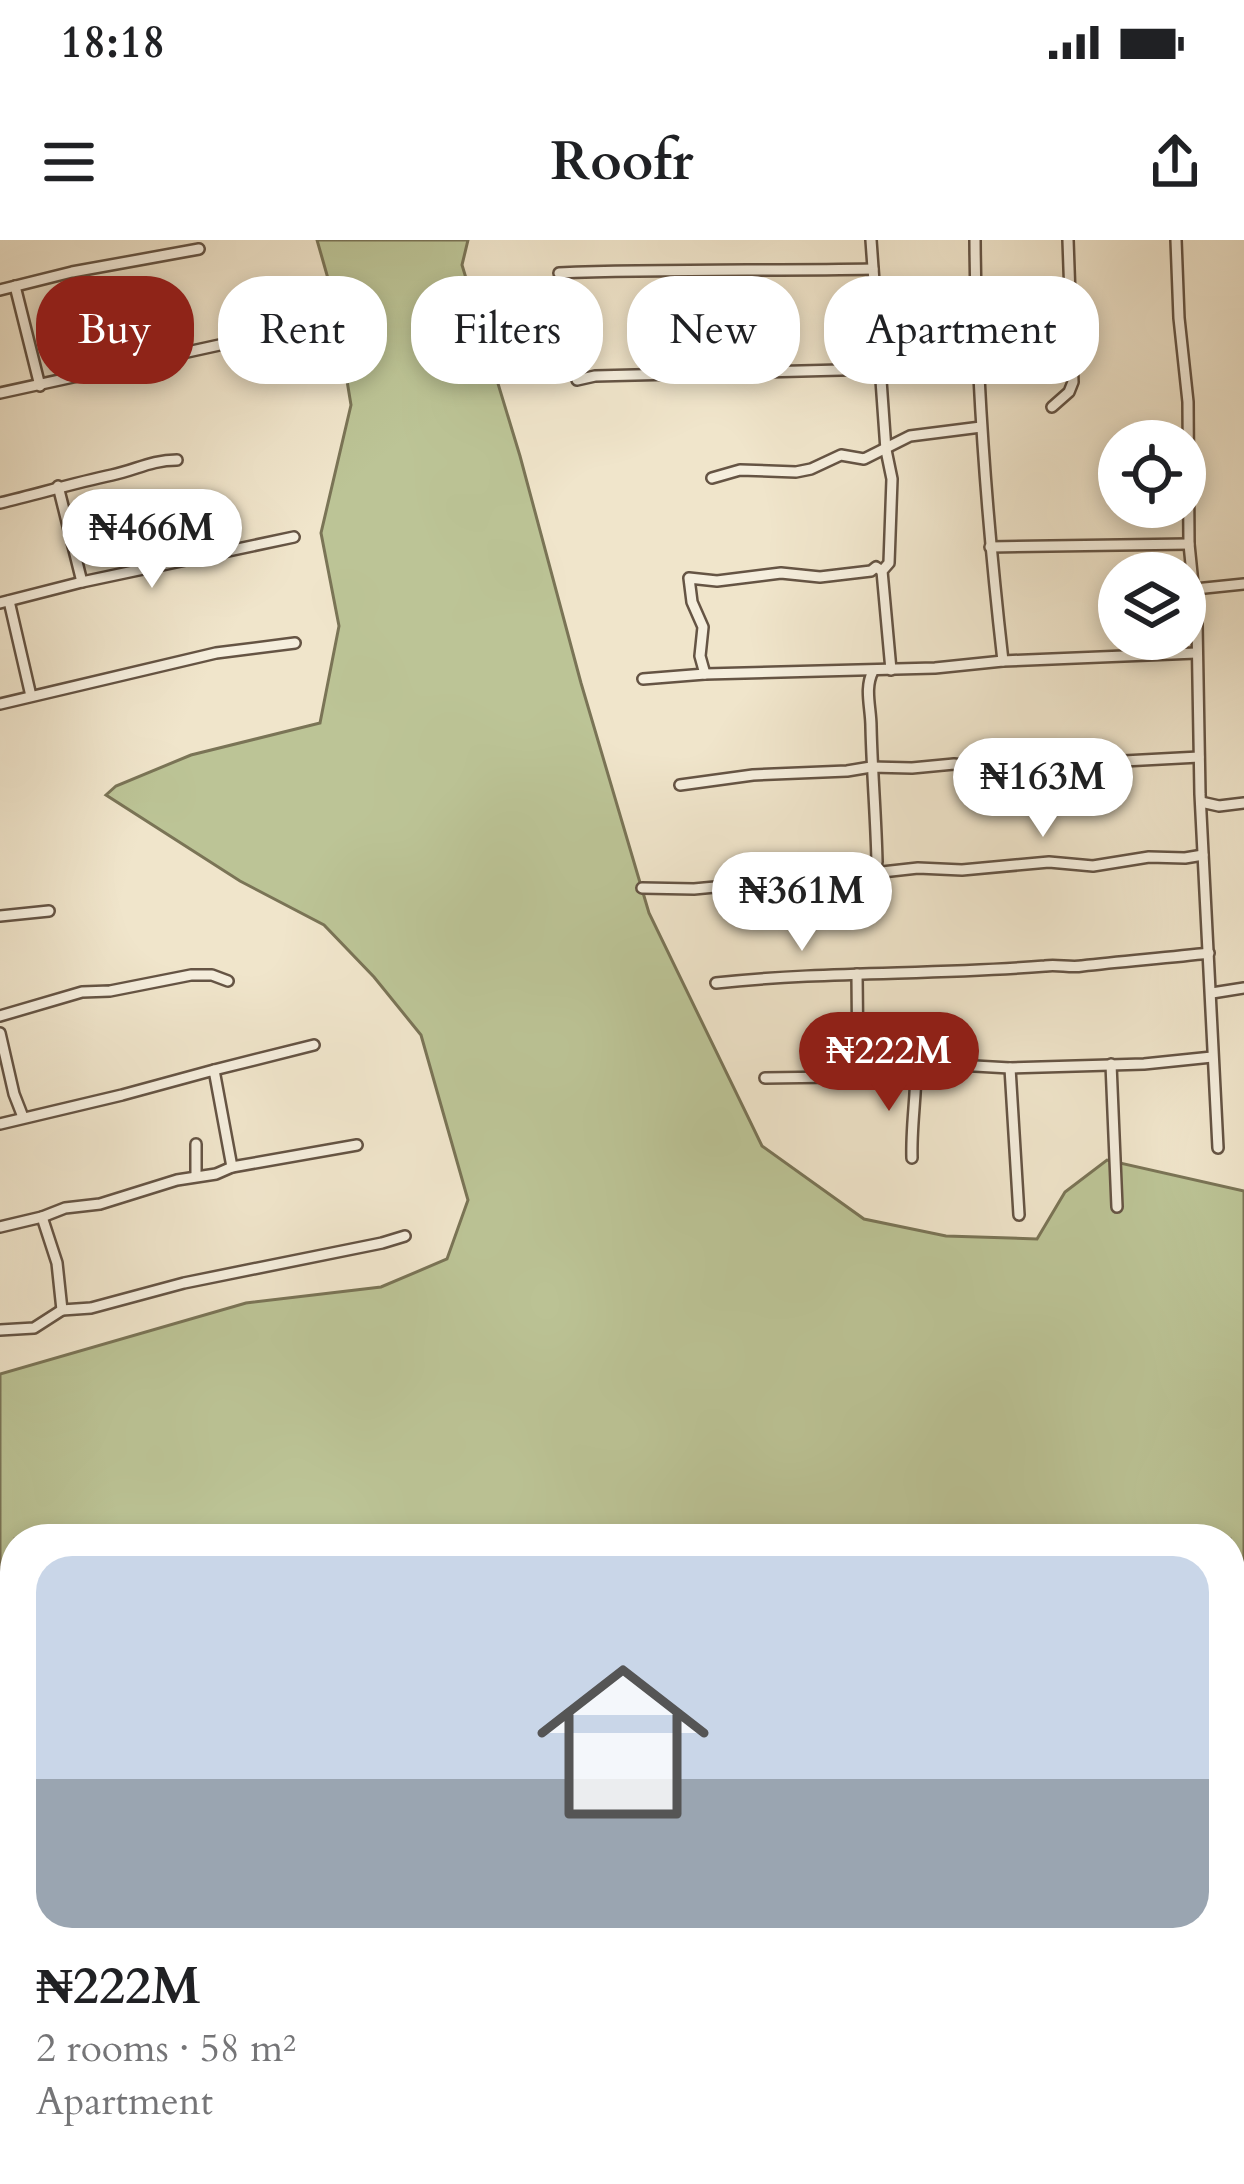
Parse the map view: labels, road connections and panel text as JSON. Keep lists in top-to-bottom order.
{
  "page": {
    "status": "18:18",
    "header": "Roofr",
    "chip": [
      "Buy",
      "Rent",
      "Filters",
      "New",
      "Apartment"
    ],
    "price": [
      "₦466M",
      "₦163M",
      "₦361M",
      "₦222M"
    ],
    "list": [
      {
        "name": "₦222M",
        "note": "2 rooms · 58 m² · Apartment"
      }
    ]
  }
}
